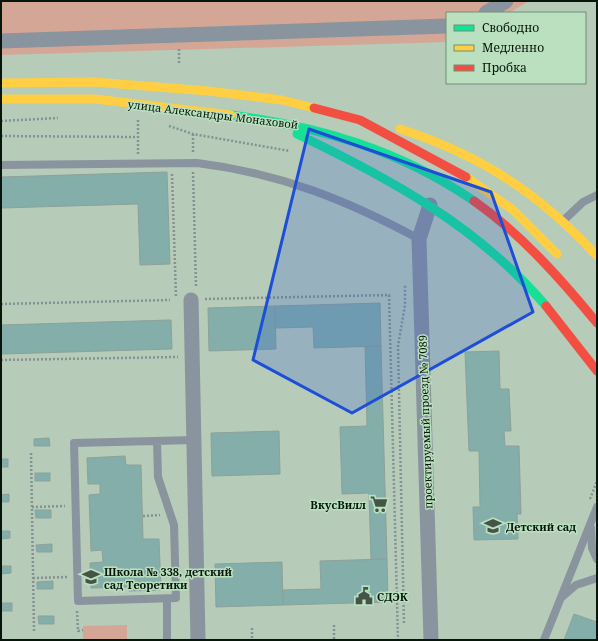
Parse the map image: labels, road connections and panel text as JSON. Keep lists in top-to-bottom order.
{
  "streets": {
    "main road": ["улица Александры Монаховой"],
    "street": ["проектируемый проезд № 7089"]
  },
  "places": {
    "supermarket": ["ВкусВилл"],
    "school or university": ["Детский сад", "Школа № 338, детский сад Теоретики"],
    "public building": ["СДЭК"]
  },
  "legend": ["Свободно", "Медленно", "Пробка"]
}
